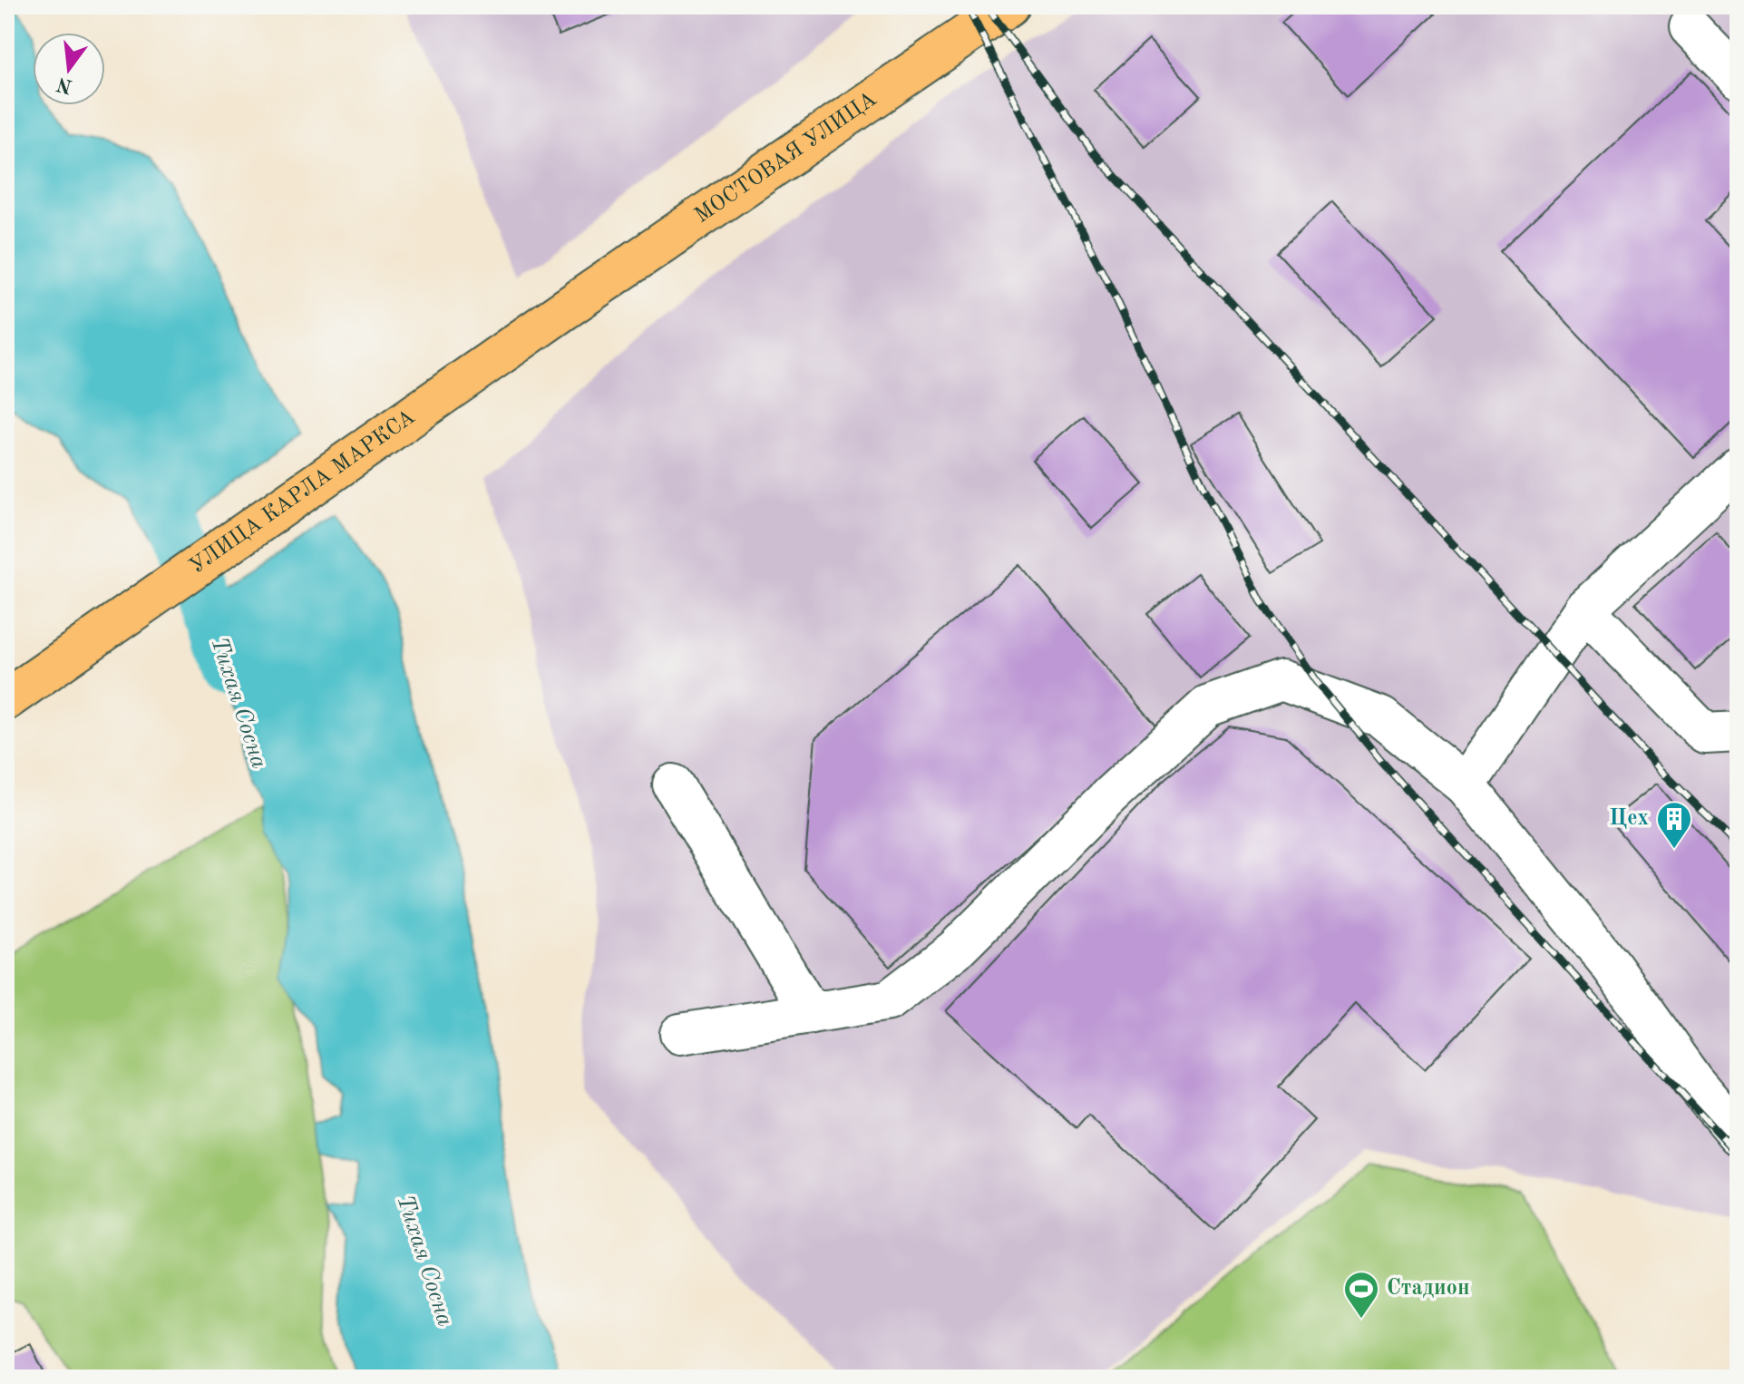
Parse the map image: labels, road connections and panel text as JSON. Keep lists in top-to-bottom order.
{
  "streets": {
    "main road": ["МОСТОВАЯ УЛИЦА", "УЛИЦА КАРЛА МАРКСА"]
  },
  "crossings": [
    ["МОСТОВАЯ УЛИЦА", "УЛИЦА КАРЛА МАРКСА"]
  ],
  "water": ["Тихая Сосна"],
  "places": {
    "building": ["Цех"],
    "sports": ["Стадион"]
  },
  "north": "bottom"
}
